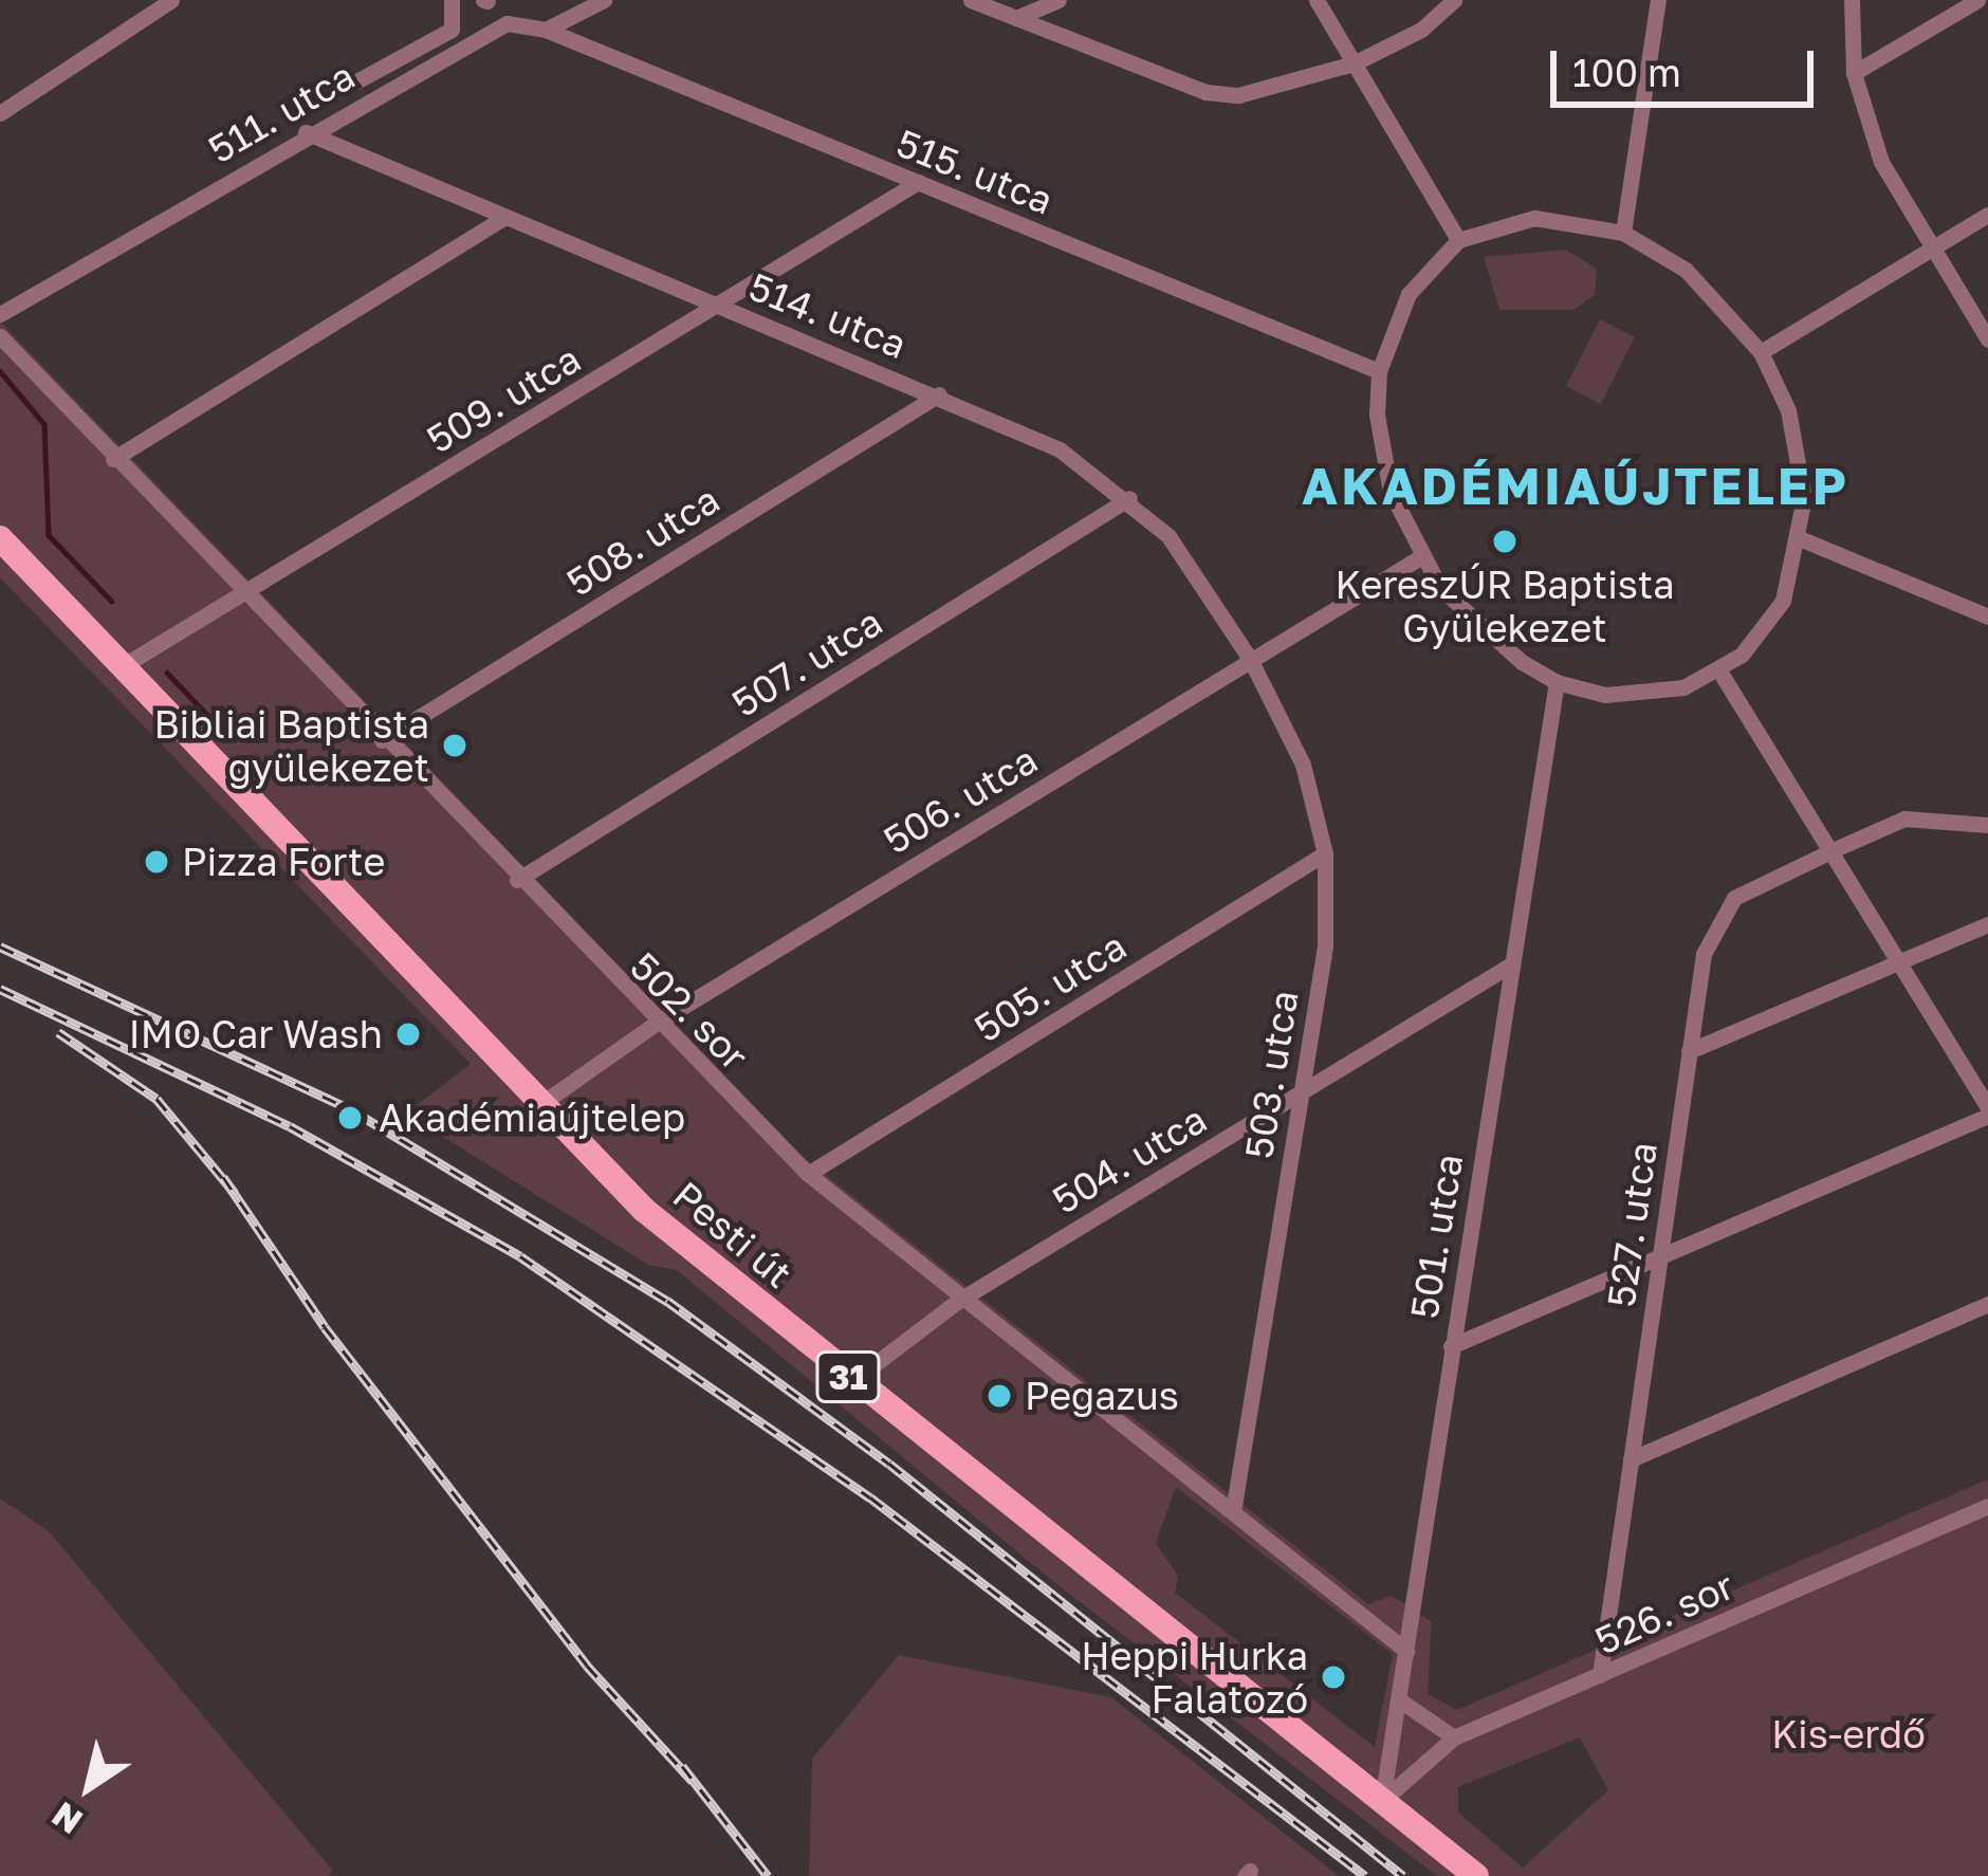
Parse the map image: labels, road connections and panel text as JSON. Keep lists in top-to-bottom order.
{
  "streets": {
    "main road": ["Pesti út", "31"],
    "street": [
      "511. utca",
      "515. utca",
      "514. utca",
      "509. utca",
      "508. utca",
      "507. utca",
      "506. utca",
      "505. utca",
      "502. sor",
      "503. utca",
      "504. utca",
      "527. utca",
      "501. utca",
      "526. sor"
    ]
  },
  "crossings": [
    ["511. utca", "515. utca"],
    ["511. utca", "514. utca"],
    ["515. utca", "509. utca"],
    ["515. utca", "506. utca"],
    ["515. utca", "501. utca"],
    ["514. utca", "509. utca"],
    ["514. utca", "508. utca"],
    ["514. utca", "507. utca"],
    ["514. utca", "506. utca"],
    ["514. utca", "503. utca"],
    ["509. utca", "502. sor"],
    ["509. utca", "Pesti út"],
    ["508. utca", "502. sor"],
    ["507. utca", "502. sor"],
    ["506. utca", "502. sor"],
    ["506. utca", "503. utca"],
    ["506. utca", "Pesti út"],
    ["506. utca", "501. utca"],
    ["505. utca", "502. sor"],
    ["505. utca", "503. utca"],
    ["502. sor", "503. utca"],
    ["502. sor", "504. utca"],
    ["502. sor", "501. utca"],
    ["503. utca", "504. utca"],
    ["504. utca", "Pesti út"],
    ["504. utca", "501. utca"],
    ["527. utca", "526. sor"],
    ["Pesti út", "501. utca"],
    ["Pesti út", "31"],
    ["Pesti út", "526. sor"],
    ["501. utca", "31"],
    ["501. utca", "526. sor"],
    ["31", "526. sor"]
  ],
  "districts": ["AKADÉMIAÚJTELEP"],
  "parks": ["Kis-erdő"],
  "places": [
    "KereszÚR Baptista Gyülekezet",
    "Bibliai Baptista gyülekezet",
    "Pizza Forte",
    "IMO Car Wash",
    "Akadémiaújtelep",
    "Pegazus",
    "Heppi Hurka Falatozó"
  ],
  "scale_bar": "100 m",
  "north": "bottom left"
}
